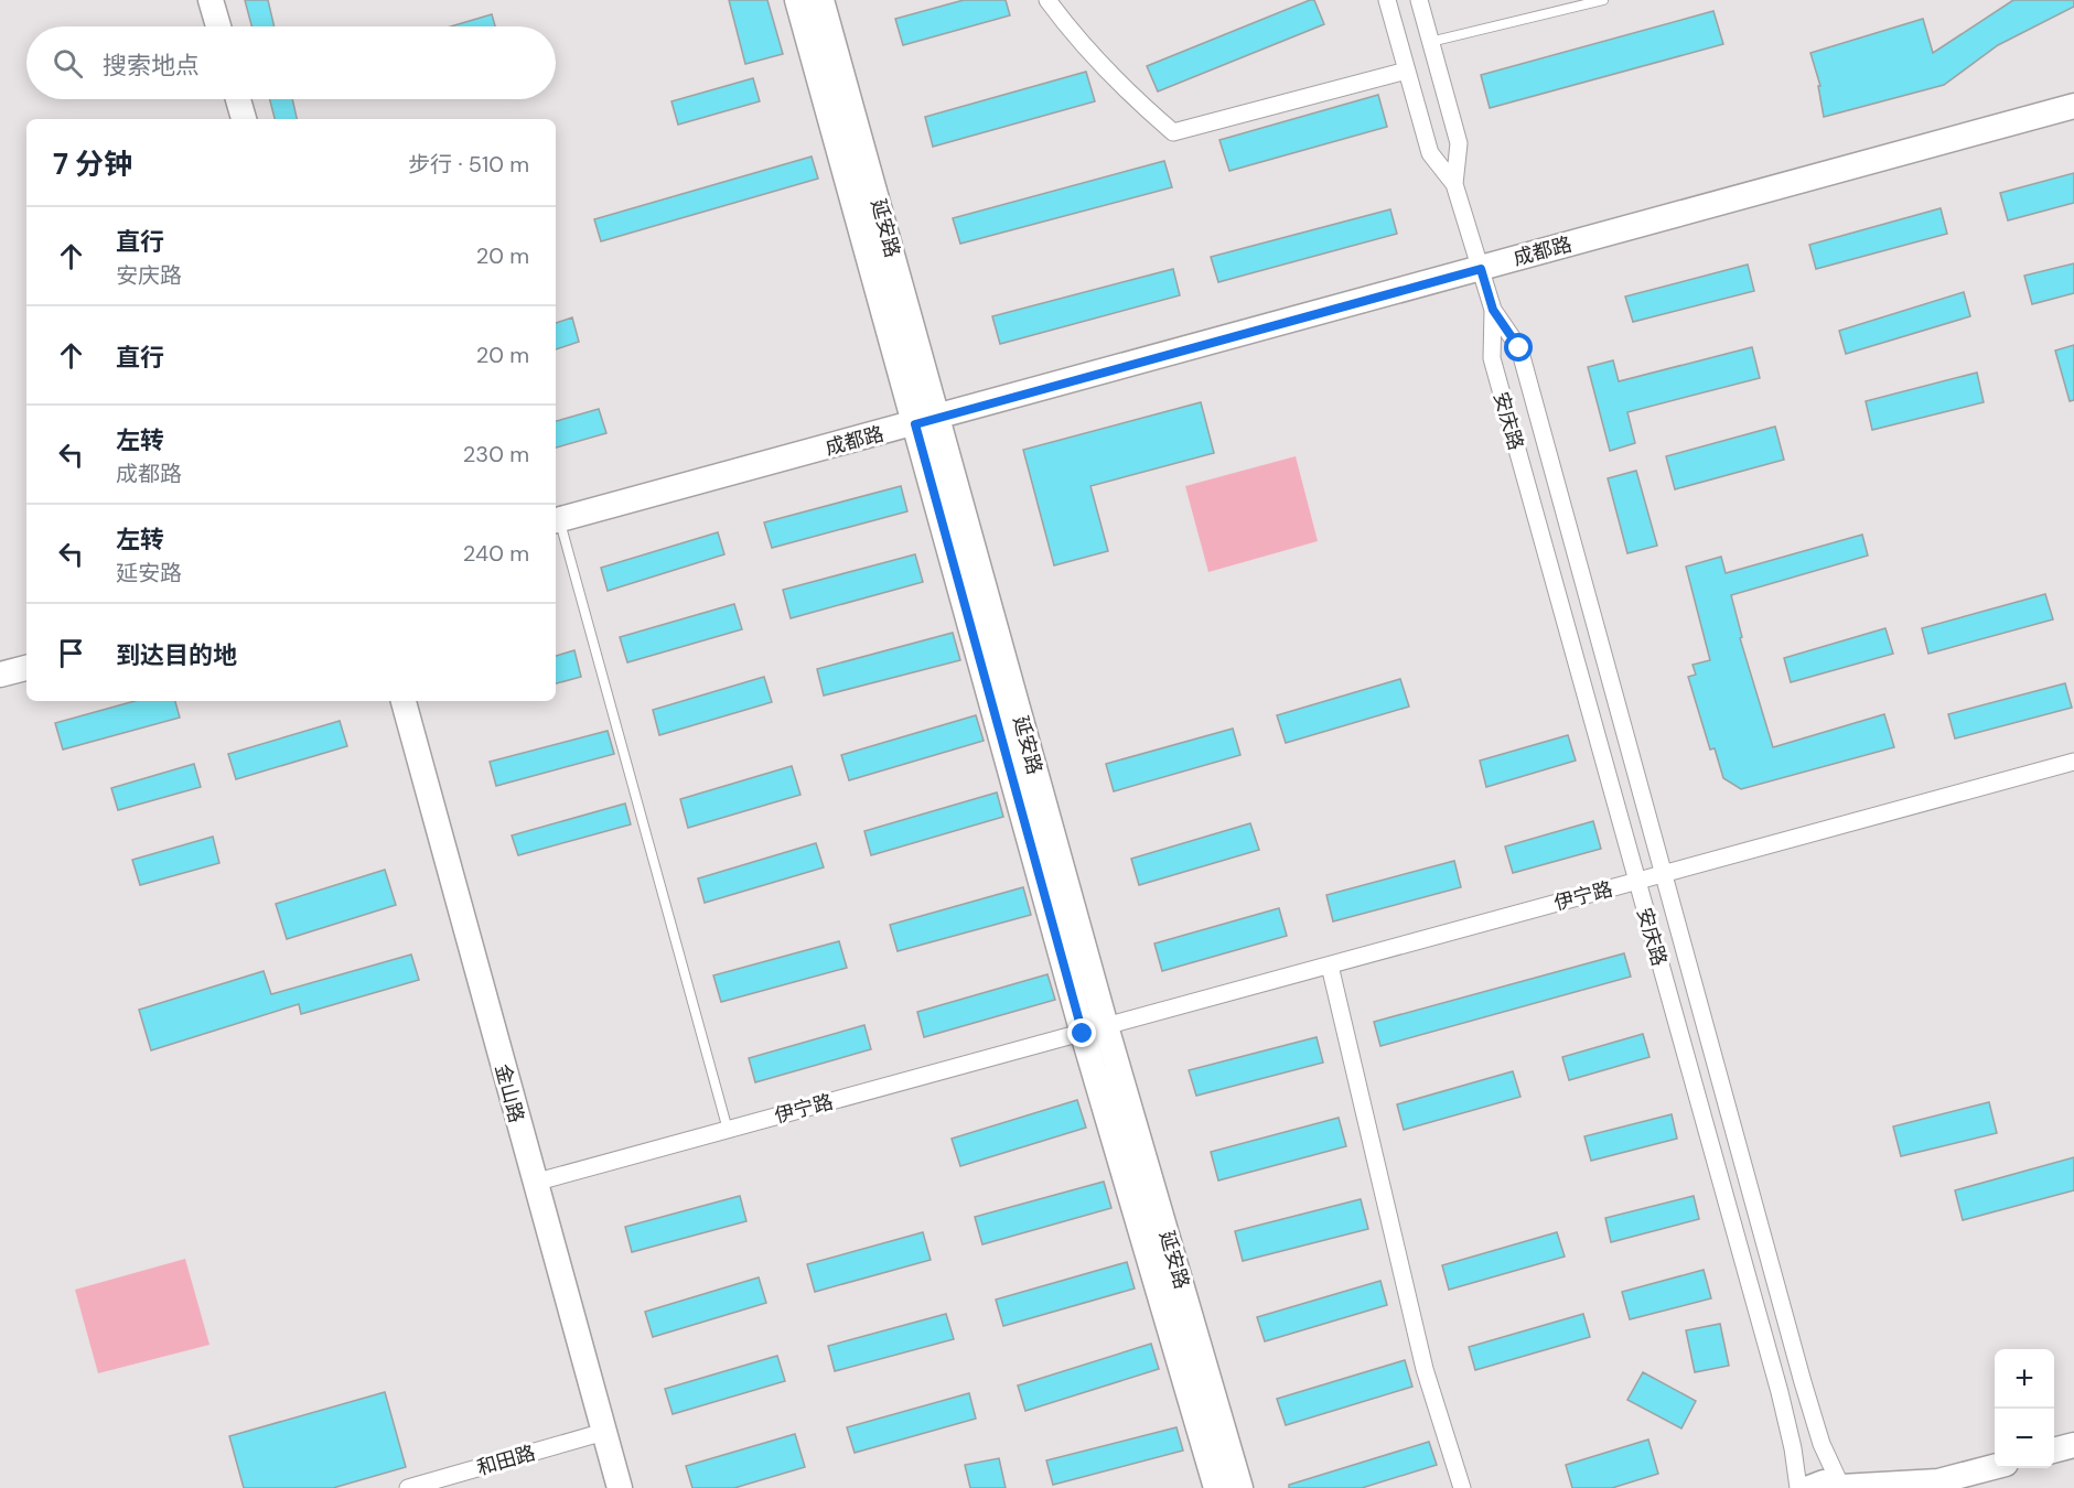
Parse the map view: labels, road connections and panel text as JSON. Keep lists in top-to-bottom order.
{
  "streets": {
    "street": [
      "延安路",
      "成都路",
      "安庆路",
      "伊宁路",
      "金山路",
      "和田路"
    ]
  },
  "crossings": [
    ["延安路", "成都路"],
    ["延安路", "伊宁路"],
    ["安庆路", "伊宁路"],
    ["伊宁路", "金山路"],
    ["金山路", "和田路"]
  ],
  "page": {
    "search": "搜索地点",
    "heading": ["7 分钟", "步行 · 510 m"],
    "list": [
      ["直行", "安庆路", "20 m"],
      ["直行", "20 m"],
      ["左转", "成都路", "230 m"],
      ["左转", "延安路", "240 m"],
      "到达目的地"
    ],
    "map_buttons": ["+", "−"]
  }
}
